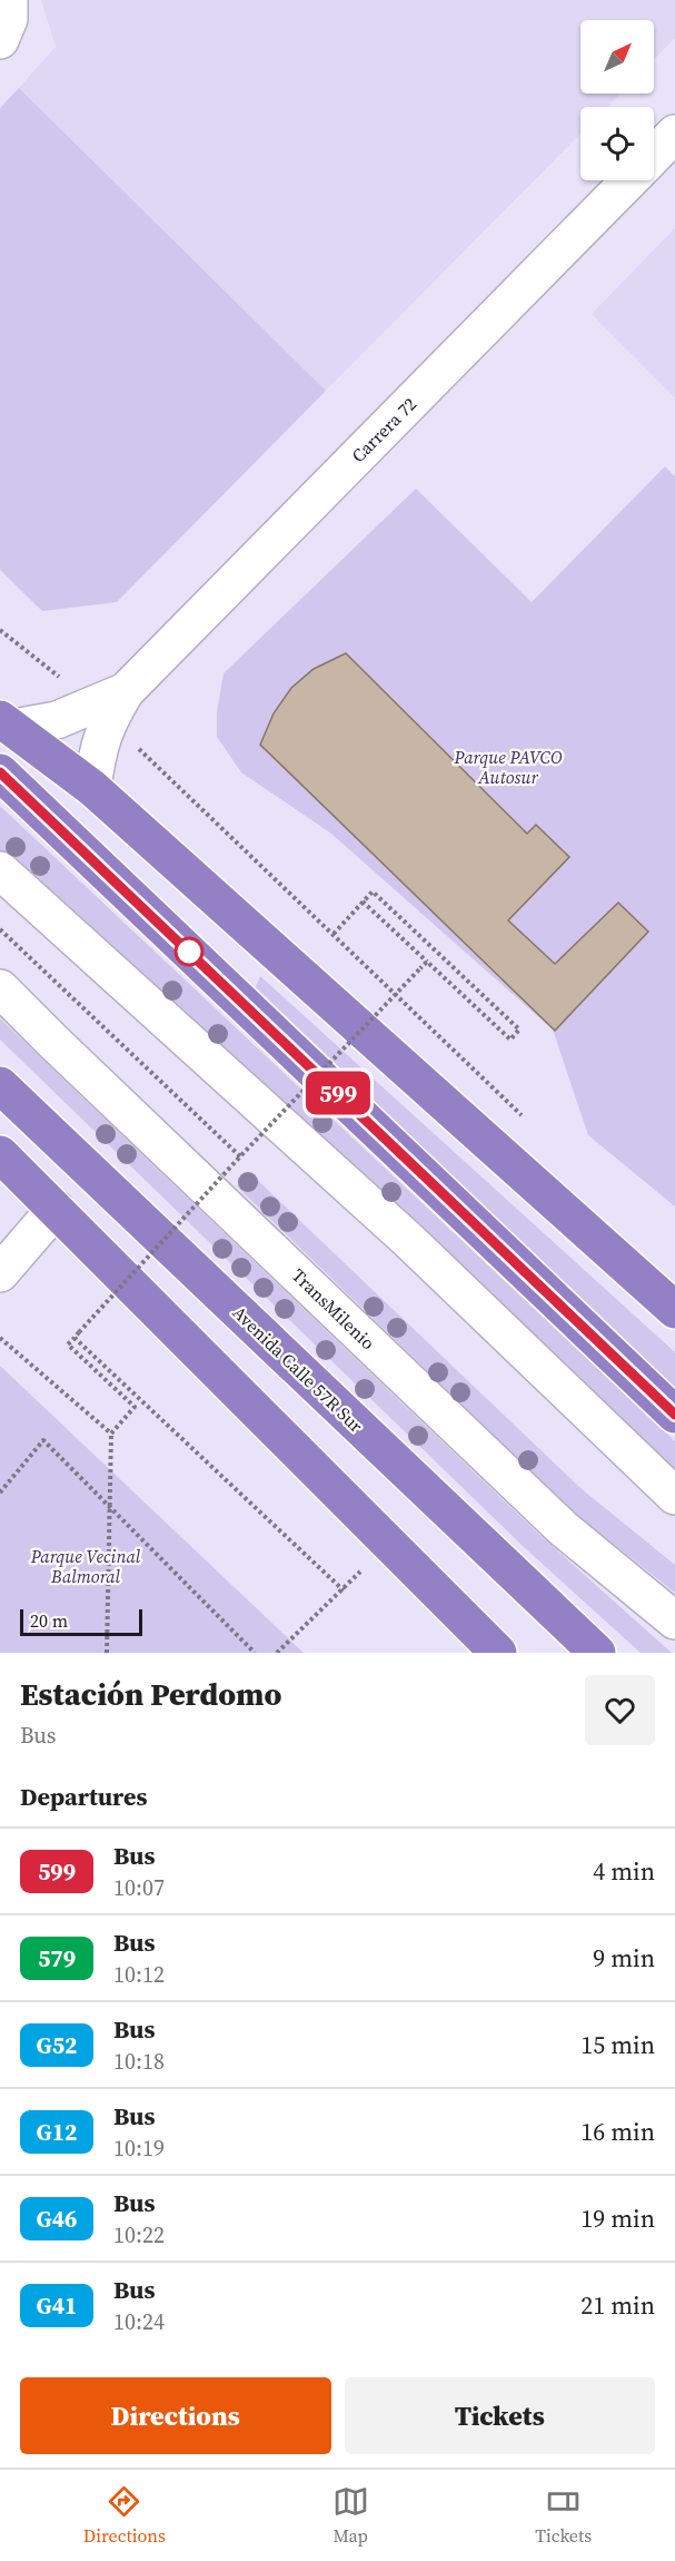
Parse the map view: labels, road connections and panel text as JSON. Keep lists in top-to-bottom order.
{
  "streets": {
    "highway": ["Avenida Calle 57R Sur"],
    "street": ["Carrera 72", "TransMilenio"]
  },
  "parks": ["Parque PAVCO Autosur", "Parque Vecinal Balmoral"],
  "lines": ["bus line 599"],
  "scale_bar": "20 m",
  "north": "top right",
  "page": {
    "on_map": "599",
    "scale": "20 m",
    "heading": [
      ["Estación Perdomo", "Bus"],
      "Departures"
    ],
    "list": [
      {
        "mark": "599",
        "name": "Bus",
        "note": "10:07",
        "value": "4 min"
      },
      {
        "mark": "579",
        "name": "Bus",
        "note": "10:12",
        "value": "9 min"
      },
      {
        "mark": "G52",
        "name": "Bus",
        "note": "10:18",
        "value": "15 min"
      },
      {
        "mark": "G12",
        "name": "Bus",
        "note": "10:19",
        "value": "16 min"
      },
      {
        "mark": "G46",
        "name": "Bus",
        "note": "10:22",
        "value": "19 min"
      },
      {
        "mark": "G41",
        "name": "Bus",
        "note": "10:24",
        "value": "21 min"
      }
    ],
    "buttons": ["Directions", "Tickets"],
    "tabs": ["Directions", "Map", "Tickets"]
  }
}
